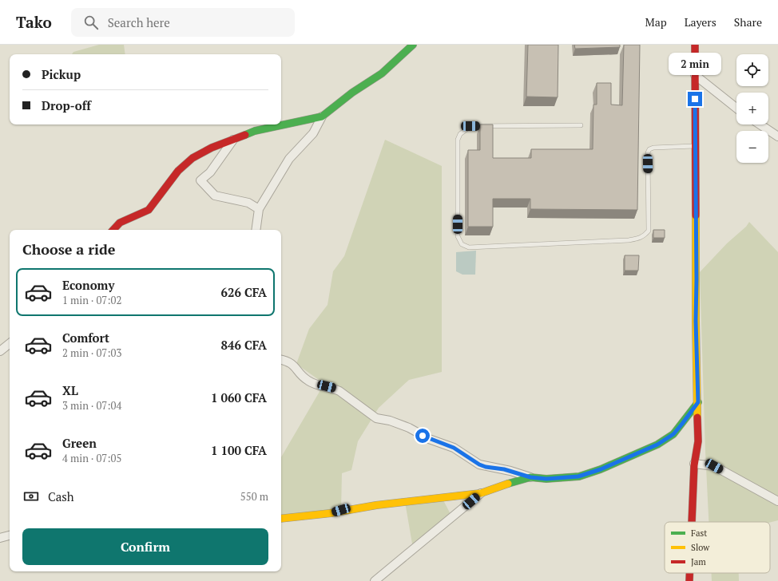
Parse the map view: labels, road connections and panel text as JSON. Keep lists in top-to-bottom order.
{
  "legend": ["Fast", "Slow", "Jam"],
  "page": {
    "header": "Tako",
    "search": "Search here",
    "nav": ["Map", "Layers", "Share"],
    "bubble": "2 min",
    "map_buttons": ["+", "−"],
    "banner": ["Pickup", "Drop-off"],
    "heading": "Choose a ride",
    "list": [
      {
        "name": "Economy",
        "note": "1 min · 07:02",
        "value": "626 CFA"
      },
      {
        "name": "Comfort",
        "note": "2 min · 07:03",
        "value": "846 CFA"
      },
      {
        "name": "XL",
        "note": "3 min · 07:04",
        "value": "1 060 CFA"
      },
      {
        "name": "Green",
        "note": "4 min · 07:05",
        "value": "1 100 CFA"
      }
    ],
    "pay": ["Cash", "550 m"],
    "buttons": "Confirm"
  }
}
